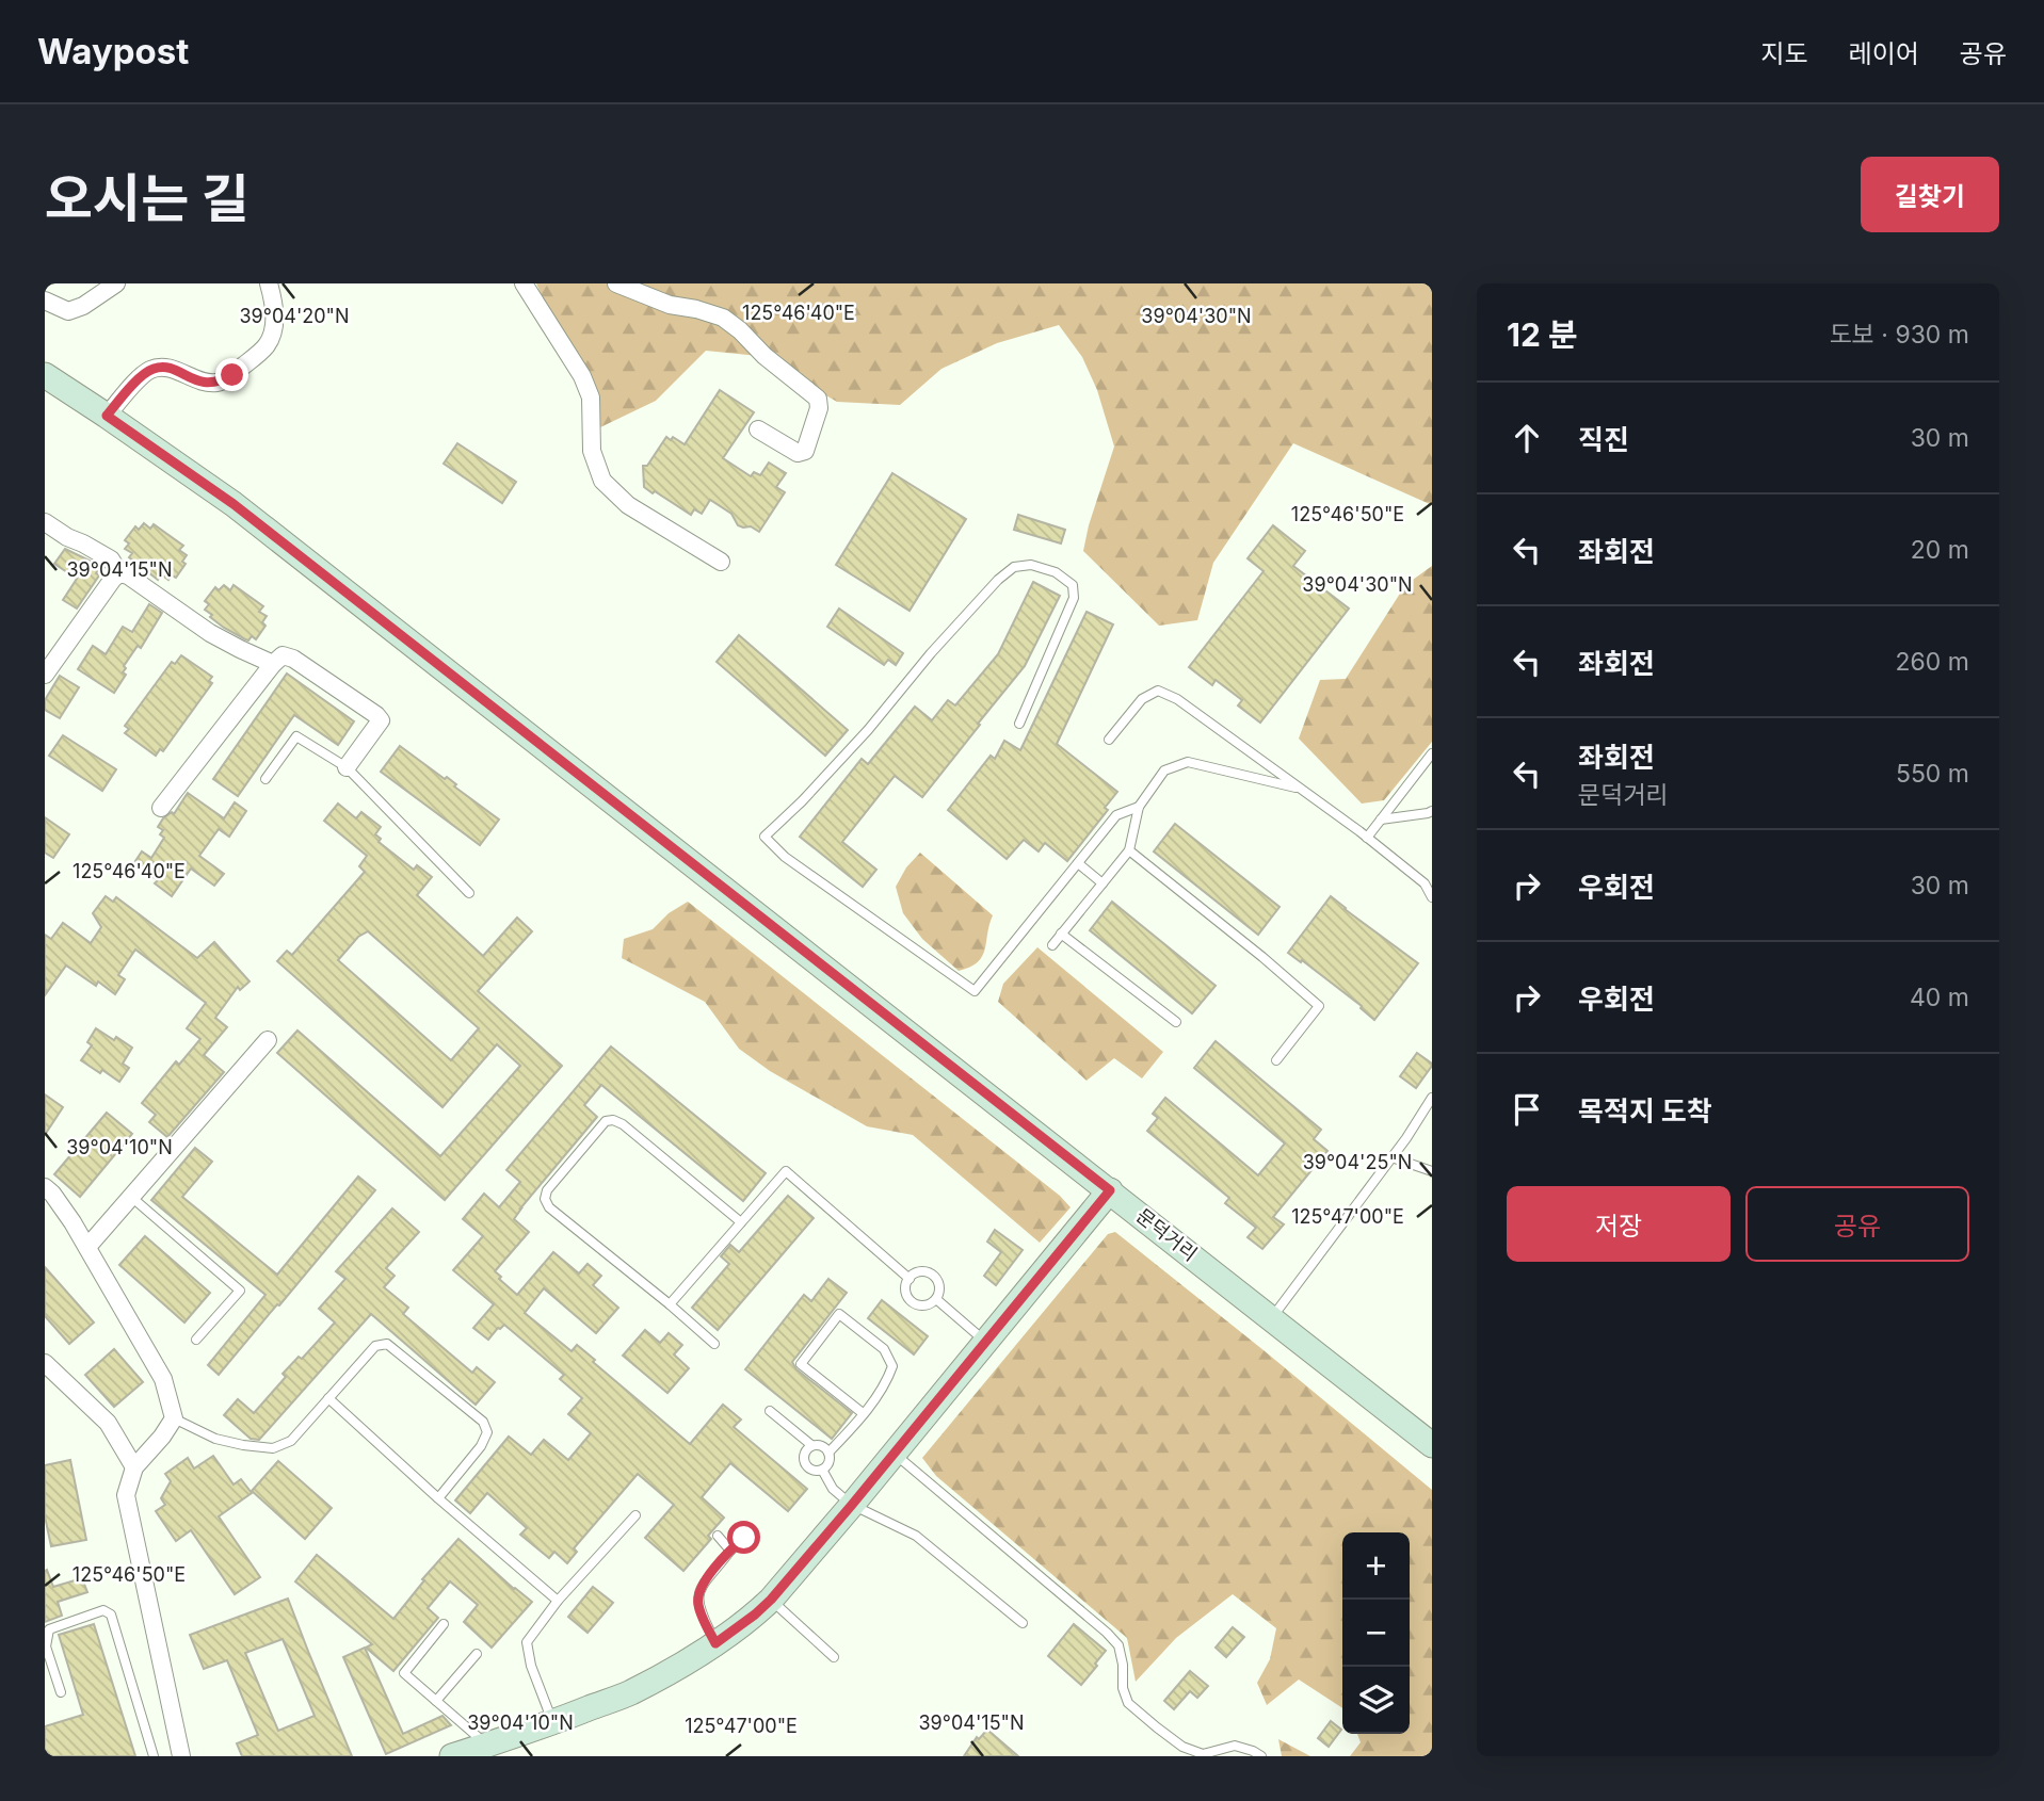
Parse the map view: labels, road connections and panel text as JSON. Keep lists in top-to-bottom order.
{
  "streets": {
    "main road": ["문덕거리"]
  },
  "page": {
    "header": "Waypost",
    "nav": ["지도", "레이어", "공유"],
    "title": "오시는 길",
    "buttons": [
      "길찾기",
      ["저장", "공유"]
    ],
    "heading": ["12 분", "도보 · 930 m"],
    "list": [
      ["직진", "30 m"],
      ["좌회전", "20 m"],
      ["좌회전", "260 m"],
      ["좌회전", "문덕거리", "550 m"],
      ["우회전", "30 m"],
      ["우회전", "40 m"],
      "목적지 도착"
    ],
    "map_buttons": ["+", "−"]
  },
  "coordinates": [
    "125°46'40\"E",
    "39°04'20\"N",
    "39°04'30\"N",
    "125°46'50\"E",
    "39°04'15\"N",
    "39°04'10\"N",
    "39°04'25\"N",
    "125°47'00\"E"
  ]
}
